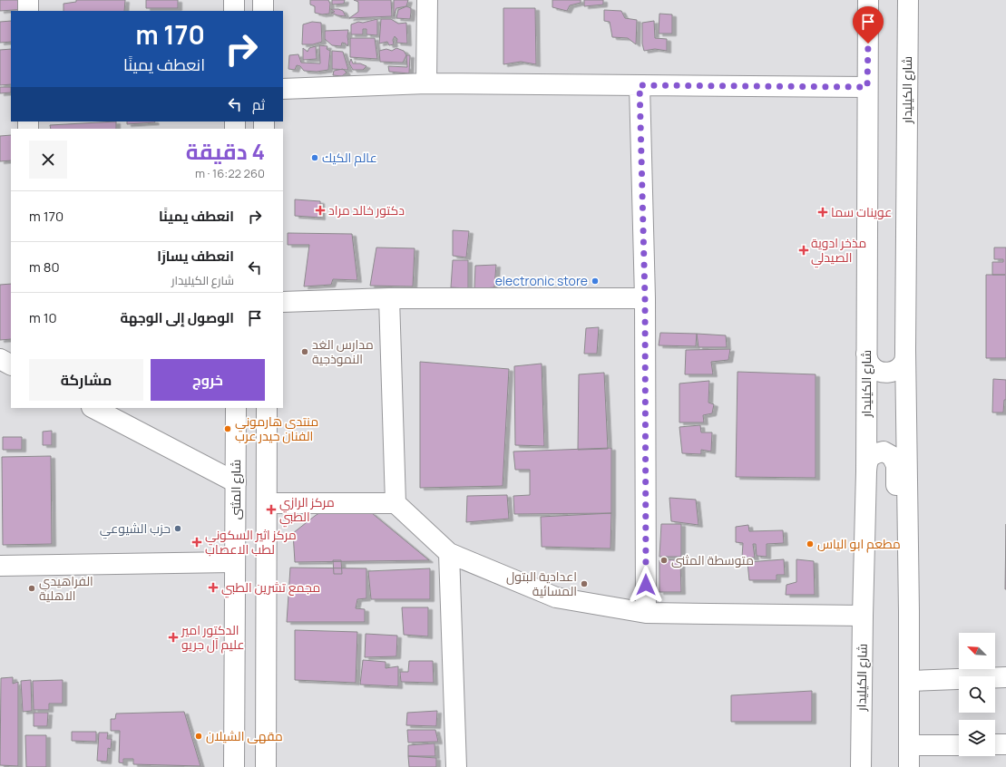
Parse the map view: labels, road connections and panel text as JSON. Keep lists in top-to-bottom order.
{
  "streets": {
    "street": ["شارع الكيليدار", "شارع المثنى"]
  },
  "places": {
    "other": [
      "عالم الكيك",
      "electronic store",
      "مدارس الغد النموذجية",
      "منتدى هارموني الفنان حيدر عرب",
      "حزب الشيوعي",
      "مطعم ابو الياس",
      "متوسطة المثنى",
      "اعدادية البتول المسائية",
      "الفراهيدي الاهلية",
      "مقهى الشيلان"
    ],
    "health": [
      "دكتور خالد مراد",
      "عوينات سما",
      "مذخر ادوية الصيدلي",
      "مركز الرازي الطبي",
      "مركز اثير السكوني لطب الاعصاب",
      "مجمع تشرين الطبي",
      "الدكتور امير عليم آل جريو"
    ]
  },
  "north": "top left",
  "page": {
    "turn": ["170 m", "انعطف يمينًا"],
    "then": "ثم",
    "heading": ["4 دقيقة", "260 m · 16:22"],
    "list": [
      {
        "name": "انعطف يمينًا",
        "value": "170 m"
      },
      {
        "name": "انعطف يسارًا",
        "note": "شارع الكيليدار",
        "value": "80 m"
      },
      {
        "name": "الوصول إلى الوجهة",
        "value": "10 m"
      }
    ],
    "buttons": ["خروج", "مشاركة"]
  }
}
